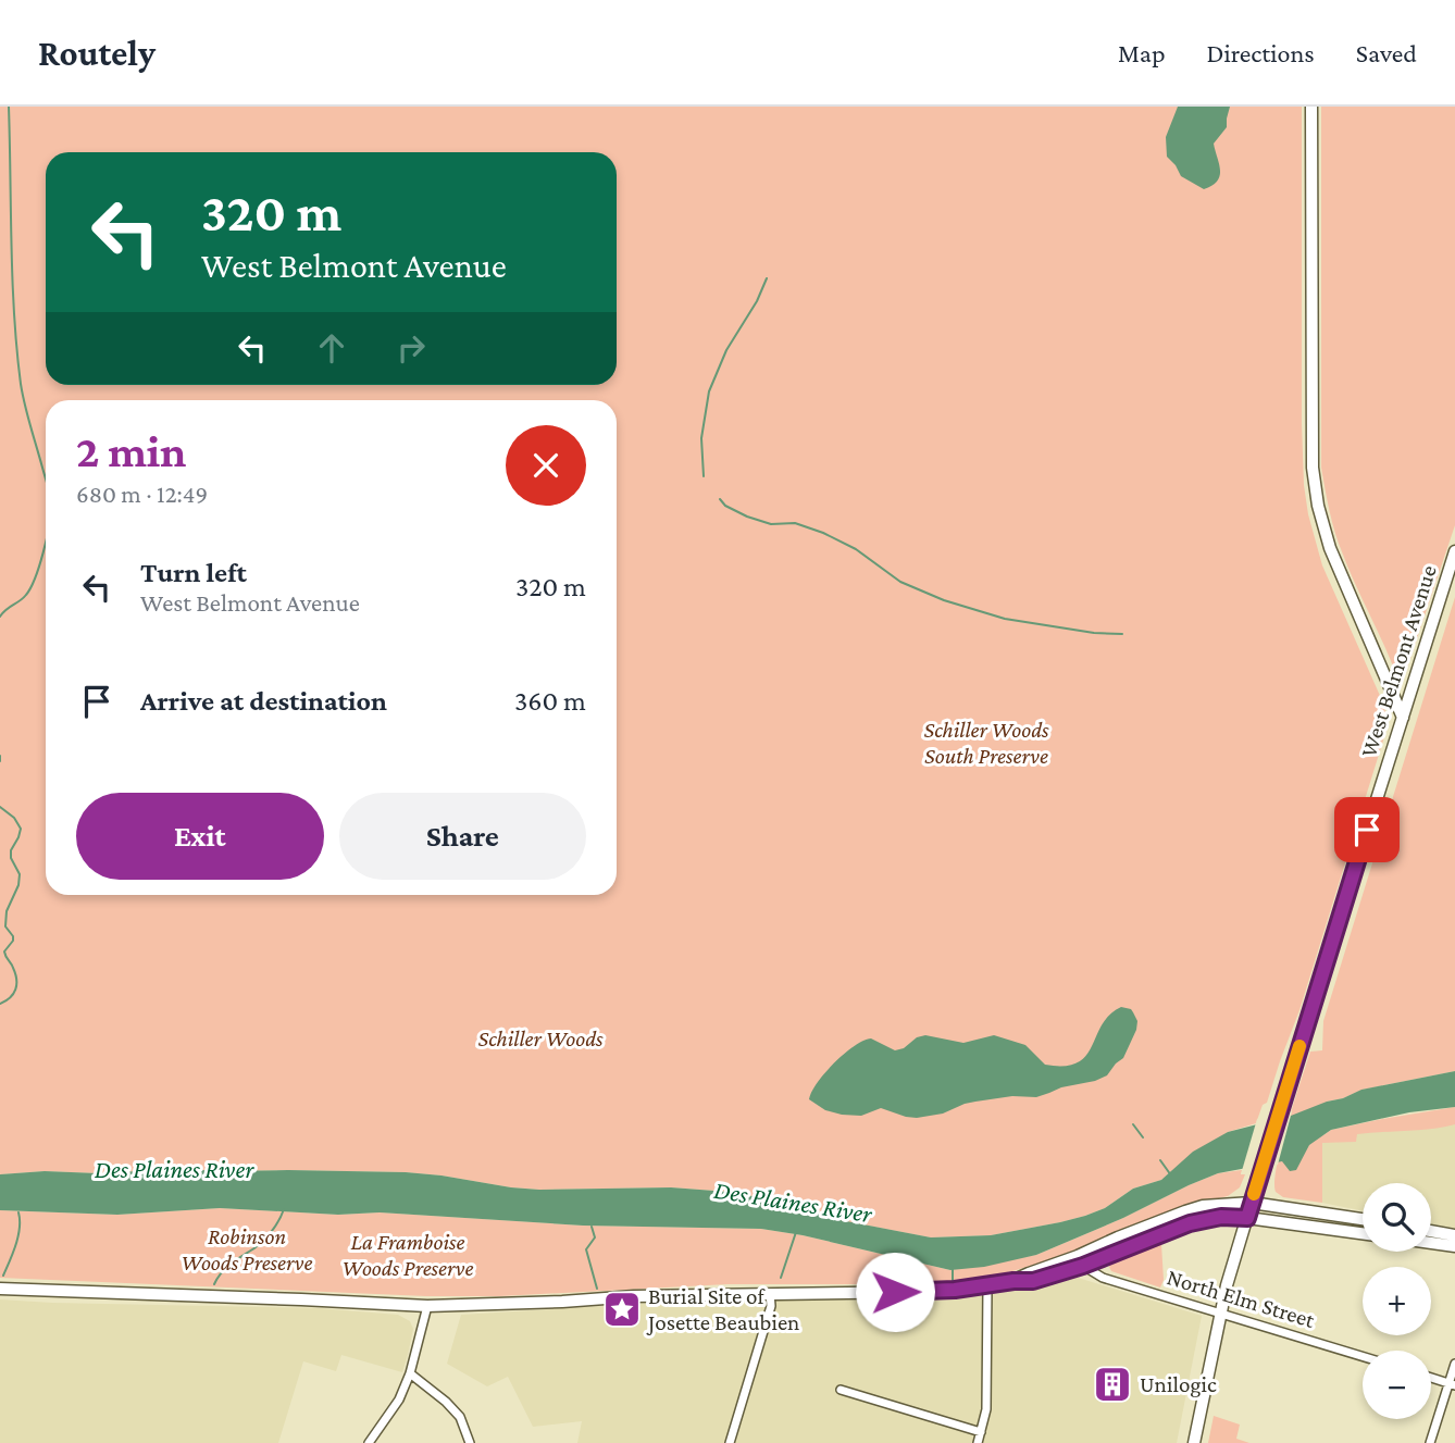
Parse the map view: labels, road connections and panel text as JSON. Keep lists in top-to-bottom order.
{
  "streets": {
    "main road": ["West Belmont Avenue"],
    "street": ["North Elm Street"]
  },
  "crossings": [
    ["West Belmont Avenue", "North Elm Street"]
  ],
  "water": ["Des Plaines River"],
  "parks": [
    "Schiller Woods South Preserve",
    "Schiller Woods",
    "Robinson Woods Preserve",
    "La Framboise Woods Preserve"
  ],
  "places": {
    "place": ["Burial Site of Josette Beaubien"],
    "building": ["Unilogic"]
  },
  "page": {
    "header": "Routely",
    "nav": ["Map", "Directions", "Saved"],
    "turn": ["320 m", "West Belmont Avenue"],
    "heading": ["2 min", "680 m · 12:49"],
    "list": [
      {
        "name": "Turn left",
        "note": "West Belmont Avenue",
        "value": "320 m"
      },
      {
        "name": "Arrive at destination",
        "value": "360 m"
      }
    ],
    "buttons": ["Exit", "Share"],
    "map_buttons": ["+", "−"]
  }
}
